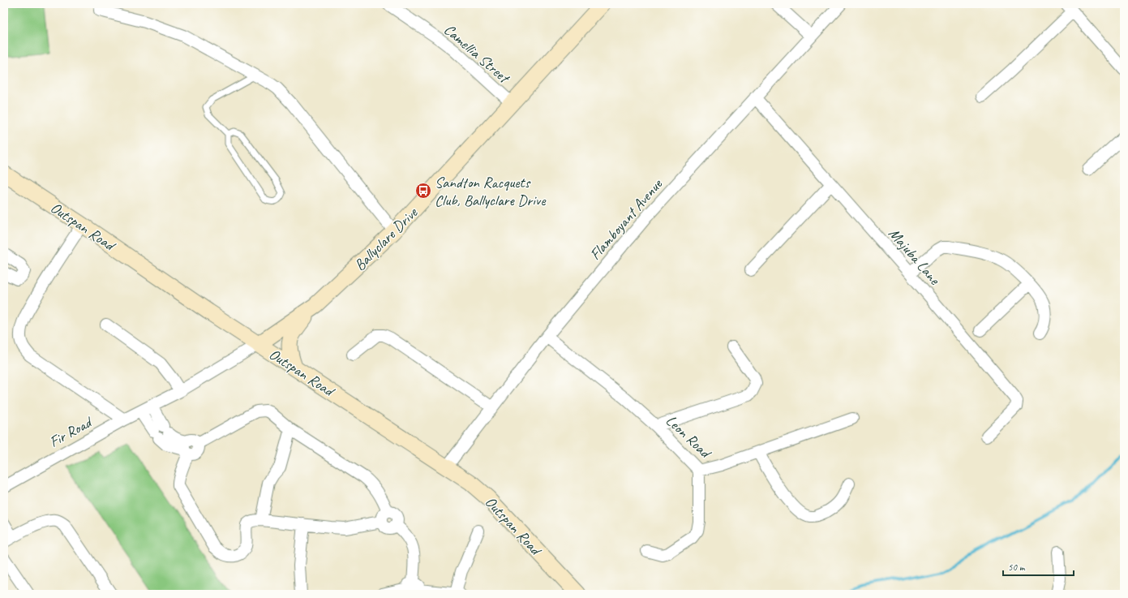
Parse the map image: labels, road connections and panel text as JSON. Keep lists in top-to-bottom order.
{
  "streets": {
    "street": [
      "Camellia Street",
      "Flamboyant Avenue",
      "Outspan Road",
      "Ballyclare Drive",
      "Majuba Lane",
      "Fir Road",
      "Leon Road"
    ]
  },
  "crossings": [
    ["Camellia Street", "Ballyclare Drive"],
    ["Flamboyant Avenue", "Outspan Road"],
    ["Flamboyant Avenue", "Majuba Lane"],
    ["Flamboyant Avenue", "Leon Road"],
    ["Outspan Road", "Ballyclare Drive"],
    ["Outspan Road", "Fir Road"],
    ["Ballyclare Drive", "Fir Road"]
  ],
  "places": {
    "bus stop": ["Sandton Racquets Club, Ballyclare Drive"]
  },
  "scale_bar": "50 m"
}
